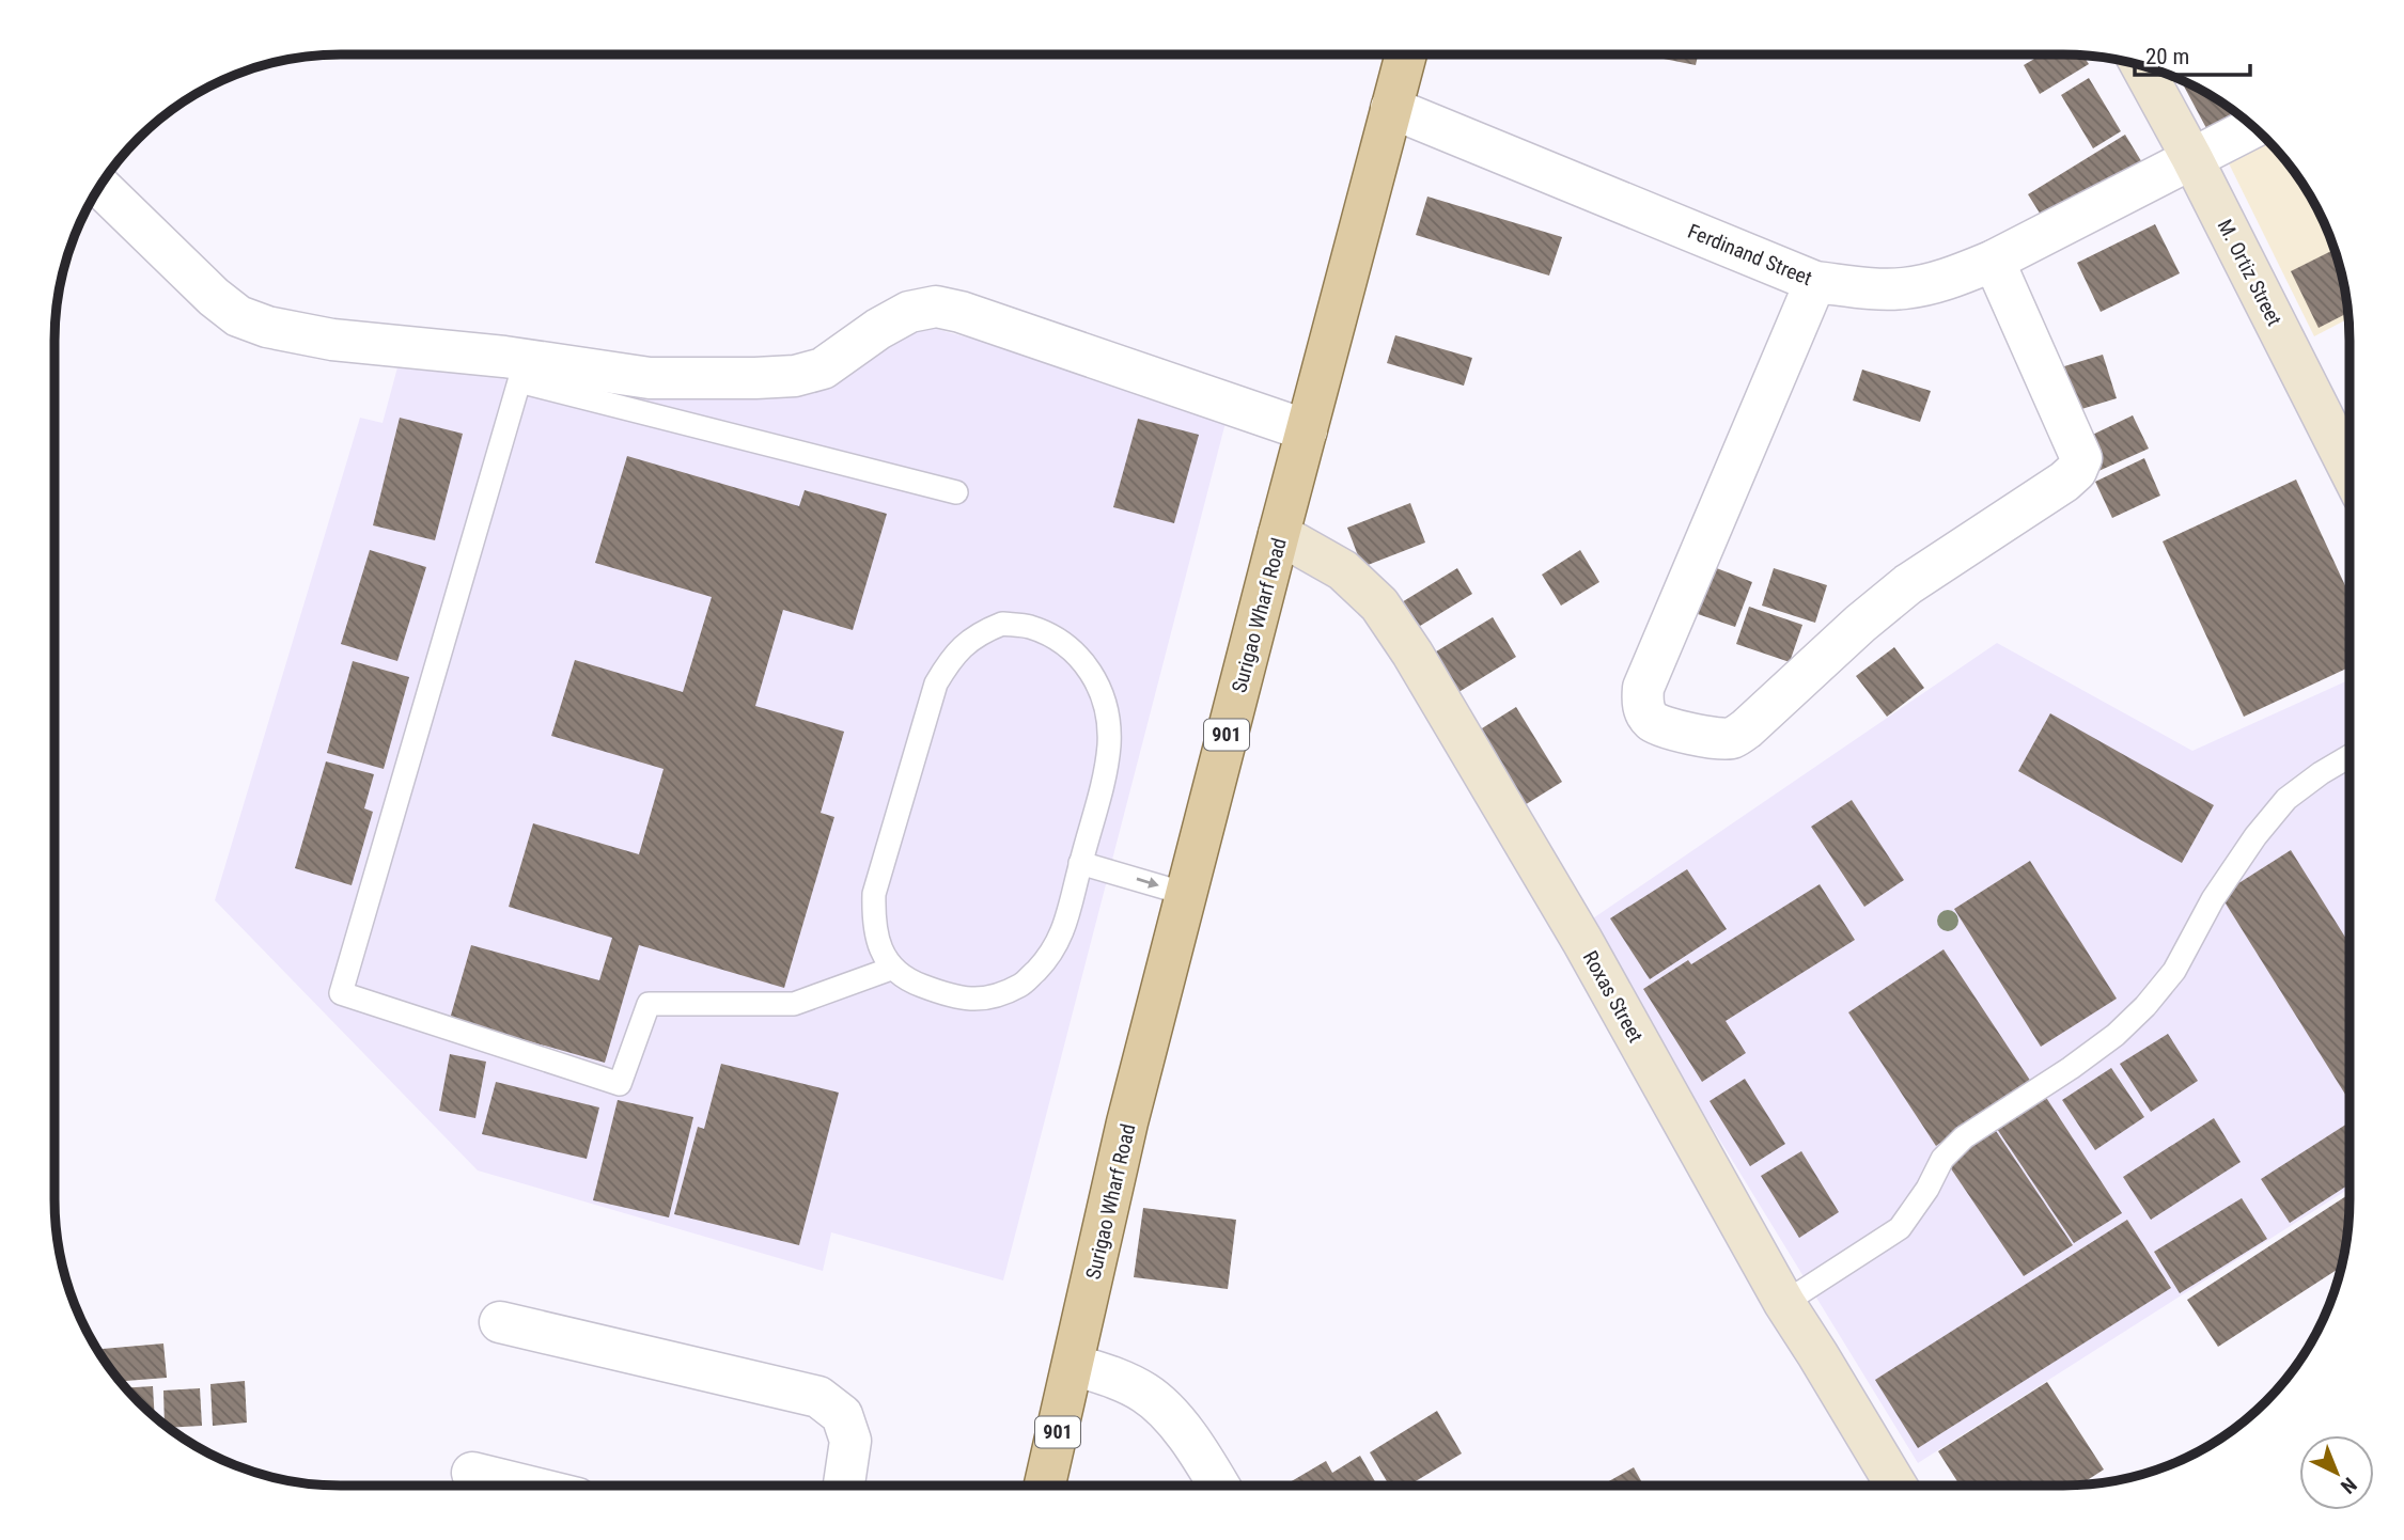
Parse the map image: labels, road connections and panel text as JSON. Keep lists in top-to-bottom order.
{
  "streets": {
    "main road": ["Surigao Wharf Road", "901"],
    "street": ["Ferdinand Street", "M. Ortiz Street", "Roxas Street"]
  },
  "crossings": [
    ["Ferdinand Street", "M. Ortiz Street"],
    ["Ferdinand Street", "Surigao Wharf Road"],
    ["Surigao Wharf Road", "901"],
    ["Surigao Wharf Road", "Roxas Street"]
  ],
  "scale_bar": "20 m",
  "north": "bottom right"
}
